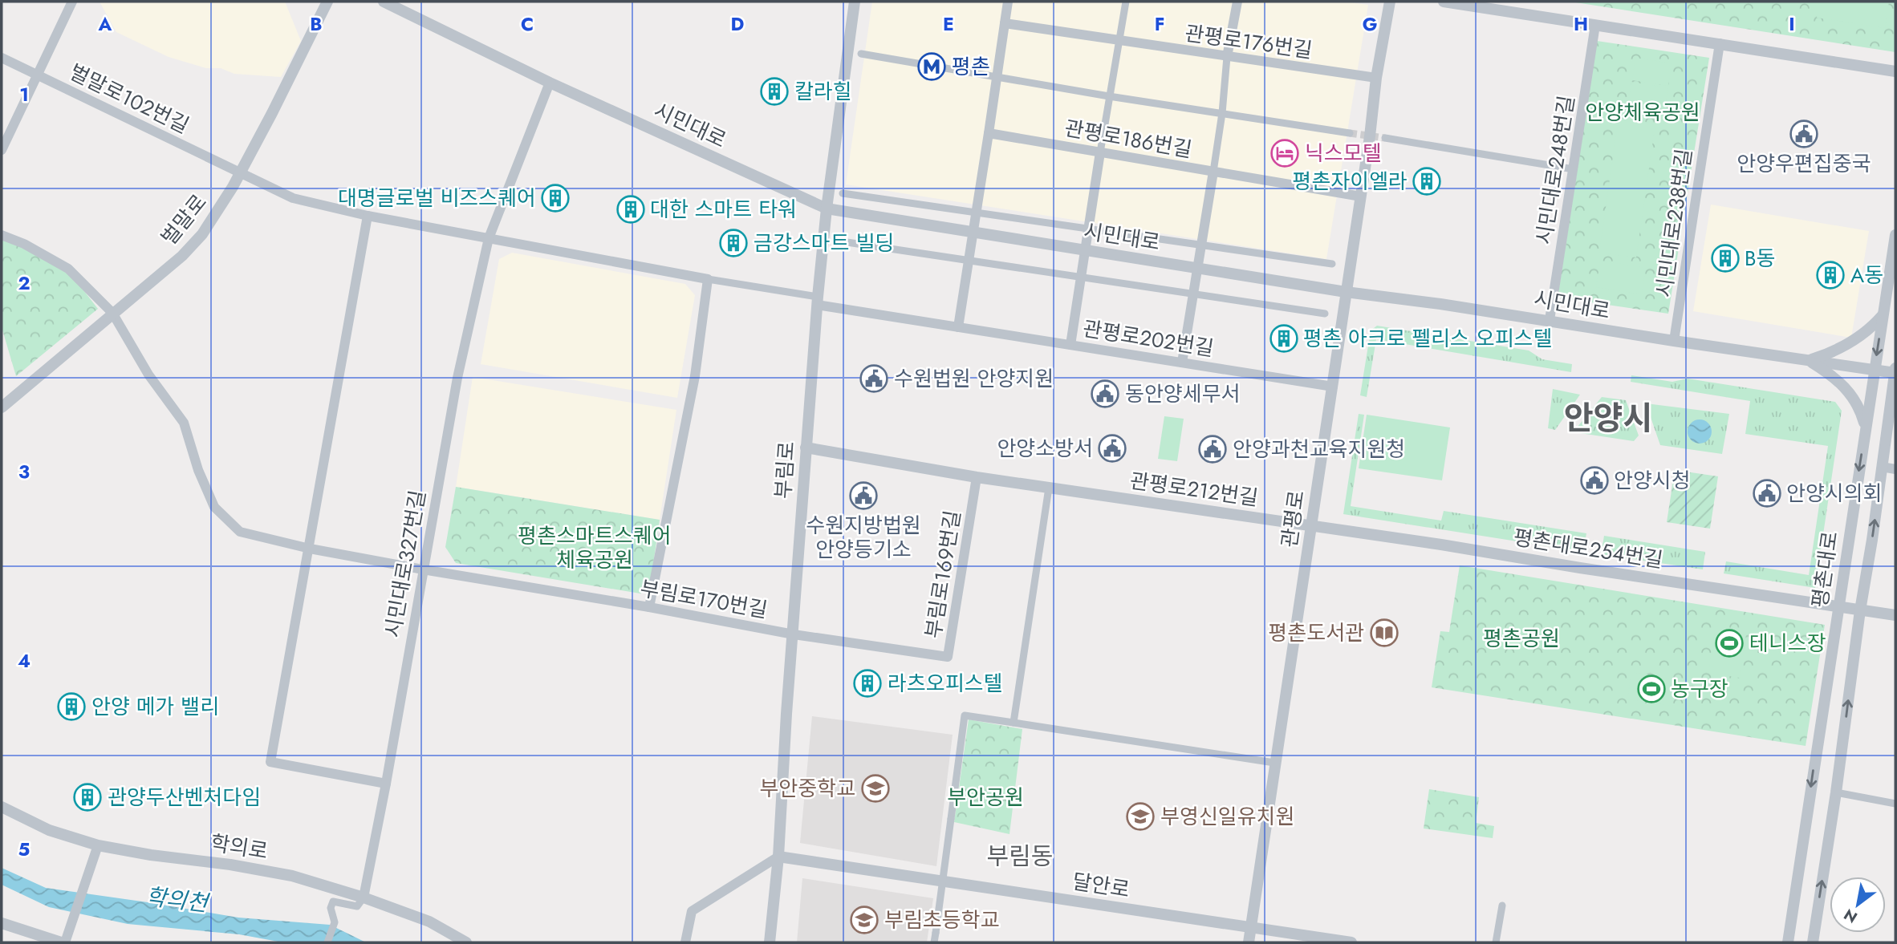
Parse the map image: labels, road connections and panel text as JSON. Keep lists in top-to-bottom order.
{
  "streets": {
    "street": [
      "관평로176번길",
      "벌말로102번길",
      "시민대로",
      "관평로186번길",
      "시민대로248번길",
      "벌말로",
      "시민대로238번길",
      "관평로202번길",
      "부림로",
      "관평로212번길",
      "관평로",
      "평촌대로254번길",
      "시민대로327번길",
      "평촌대로",
      "부림로169번길",
      "부림로170번길",
      "학의로",
      "달안로"
    ]
  },
  "crossings": [
    ["관평로176번길", "관평로"],
    ["벌말로102번길", "벌말로"],
    ["시민대로", "시민대로248번길"],
    ["시민대로", "시민대로238번길"],
    ["시민대로", "부림로"],
    ["시민대로", "관평로"],
    ["시민대로", "시민대로327번길"],
    ["시민대로", "평촌대로"],
    ["관평로186번길", "관평로"],
    ["벌말로", "부림로170번길"],
    ["관평로202번길", "부림로"],
    ["관평로202번길", "관평로"],
    ["부림로", "관평로212번길"],
    ["부림로", "부림로169번길"],
    ["부림로", "부림로170번길"],
    ["부림로", "달안로"],
    ["관평로212번길", "관평로"],
    ["관평로212번길", "평촌대로254번길"],
    ["관평로212번길", "부림로169번길"],
    ["관평로", "평촌대로254번길"],
    ["관평로", "달안로"],
    ["평촌대로254번길", "평촌대로"],
    ["시민대로327번길", "부림로170번길"],
    ["시민대로327번길", "학의로"],
    ["부림로169번길", "부림로170번길"]
  ],
  "districts": ["안양시", "부림동"],
  "water": ["학의천"],
  "parks": [
    "안양체육공원",
    "평촌스마트스퀘어 체육공원",
    "평촌공원",
    "부안공원"
  ],
  "places": {
    "metro station": ["평촌"],
    "building": [
      "칼라힐",
      "평촌자이엘라",
      "대명글로벌 비즈스퀘어",
      "대한 스마트 타워",
      "금강스마트 빌딩",
      "B동",
      "A동",
      "평촌 아크로 펠리스 오피스텔",
      "라츠오피스텔",
      "안양 메가 밸리",
      "관양두산벤처다임"
    ],
    "public building": [
      "안양우편집중국",
      "수원법원 안양지원",
      "동안양세무서",
      "안양소방서",
      "안양과천교육지원청",
      "안양시청",
      "안양시의회",
      "수원지방법원 안양등기소"
    ],
    "hotel": ["닉스모텔"],
    "library": ["평촌도서관"],
    "sports": ["테니스장", "농구장"],
    "school or university": ["부안중학교", "부영신일유치원", "부림초등학교"]
  },
  "north": "bottom left",
  "grid": {
    "columns": [
      "A",
      "B",
      "C",
      "D",
      "E",
      "F",
      "G",
      "H",
      "I"
    ],
    "rows": [
      "1",
      "2",
      "3",
      "4",
      "5"
    ]
  }
}
